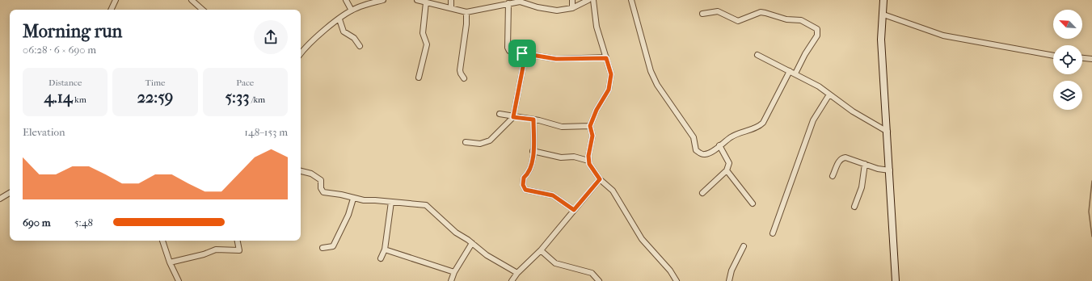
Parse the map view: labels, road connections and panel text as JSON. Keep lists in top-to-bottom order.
{
  "north": "top left",
  "page": {
    "heading": ["Morning run", "06:28 · 6 × 690 m"],
    "stats": [
      ["Distance", "4.14 km"],
      ["Time", "22:59"],
      ["Pace", "5:33 /km"]
    ],
    "chart": ["Elevation", "148–153 m"],
    "list": [
      {
        "name": "690 m",
        "note": "5:48"
      }
    ]
  }
}
